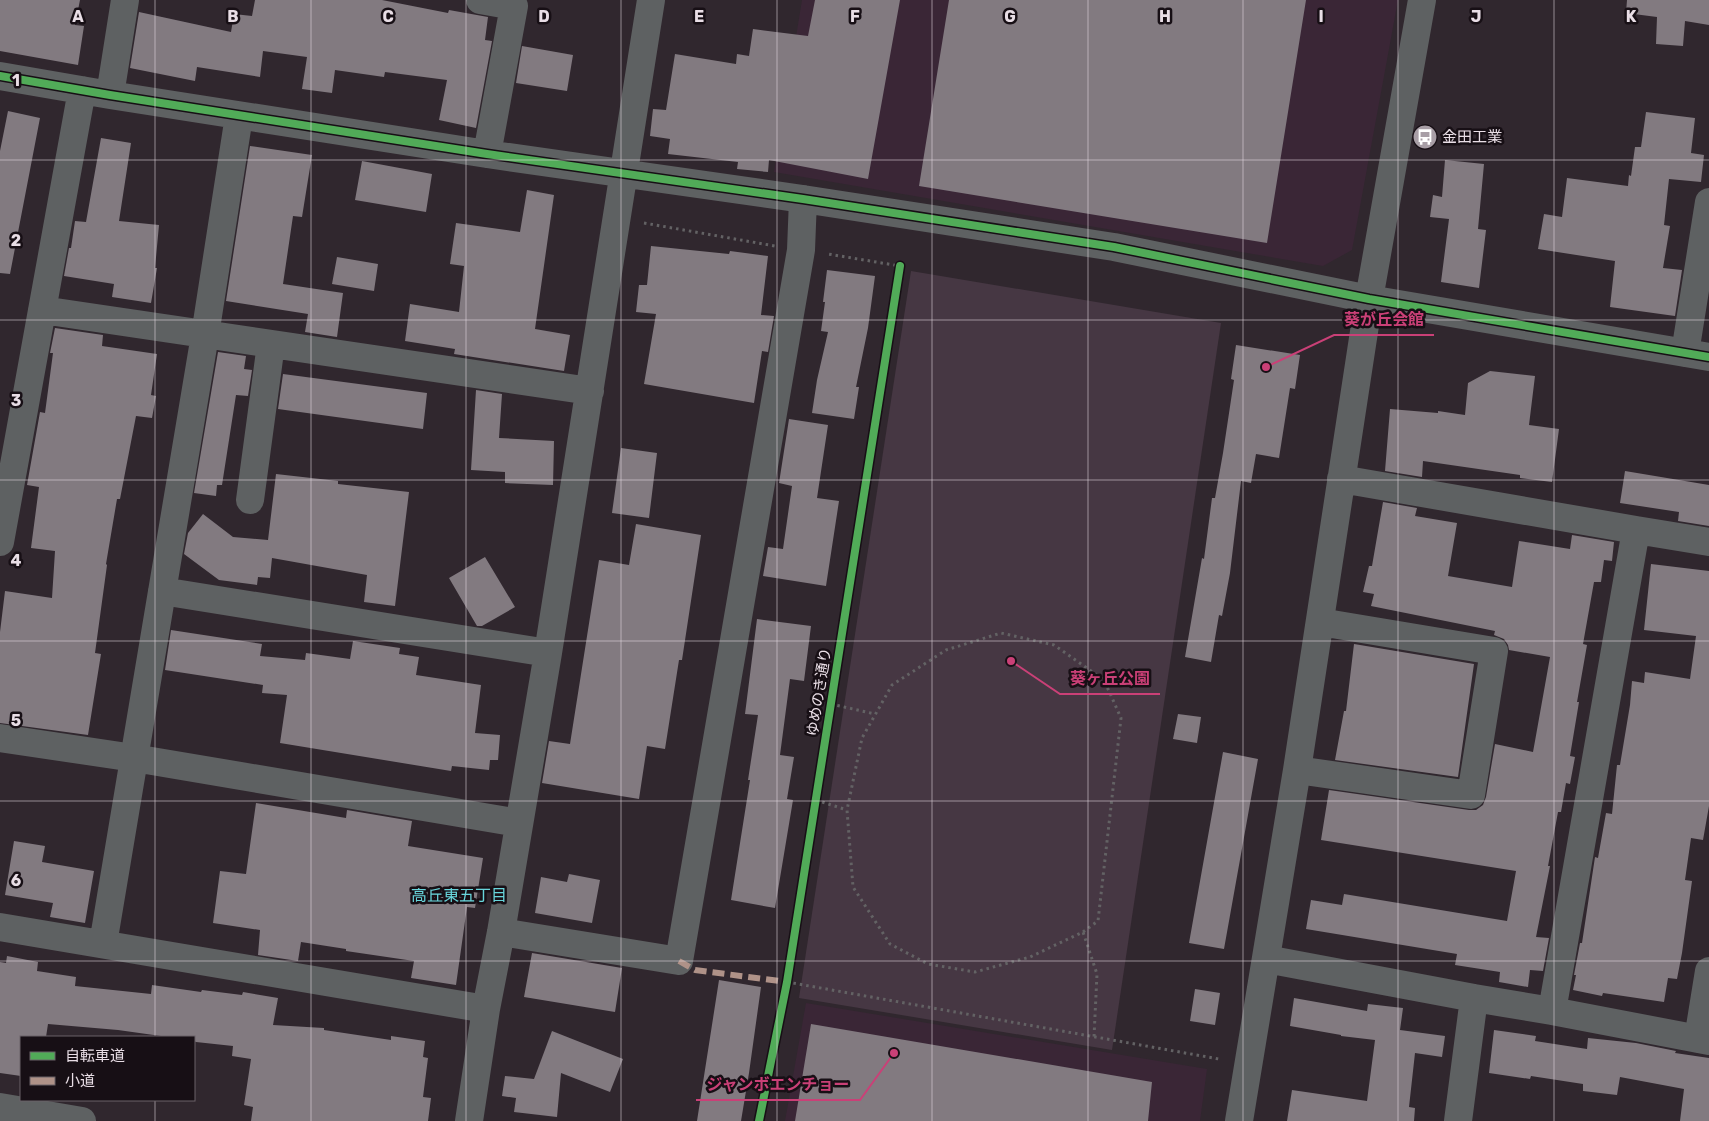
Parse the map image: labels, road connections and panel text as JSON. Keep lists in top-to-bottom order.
{
  "streets": {
    "cycle path": ["ゆめのき通り"]
  },
  "districts": ["高丘東五丁目"],
  "places": {
    "bus stop": ["金田工業"],
    "other": ["葵が丘会館", "葵ヶ丘公園", "ジャンボエンチョー"]
  },
  "legend": ["自転車道", "小道"],
  "grid": {
    "columns": [
      "A",
      "B",
      "C",
      "D",
      "E",
      "F",
      "G",
      "H",
      "I",
      "J",
      "K"
    ],
    "rows": [
      "1",
      "2",
      "3",
      "4",
      "5",
      "6"
    ]
  }
}
